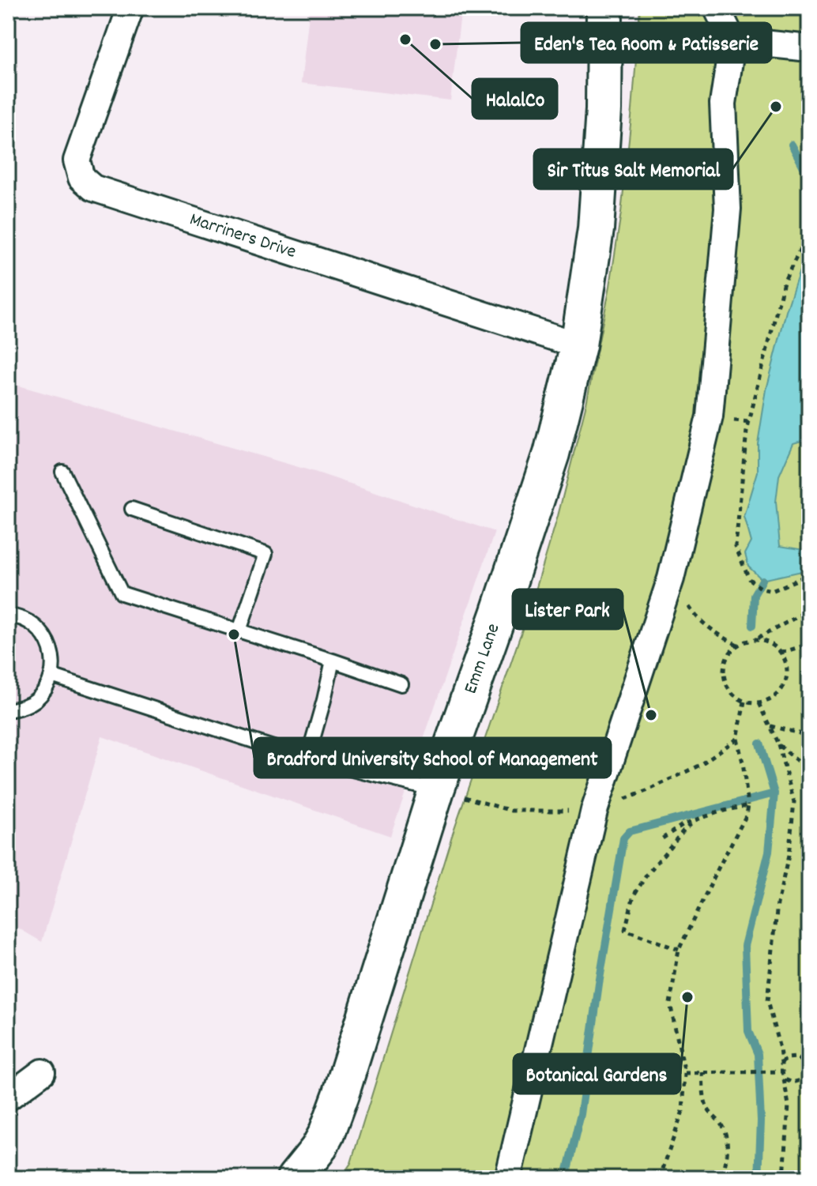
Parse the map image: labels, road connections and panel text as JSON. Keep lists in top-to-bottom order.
{
  "streets": {
    "street": ["Marriners Drive", "Emm Lane"]
  },
  "crossings": [
    ["Marriners Drive", "Emm Lane"]
  ],
  "places": [
    "HalalCo",
    "Eden's Tea Room & Patisserie",
    "Sir Titus Salt Memorial",
    "Bradford University School of Management",
    "Lister Park",
    "Botanical Gardens"
  ]
}
